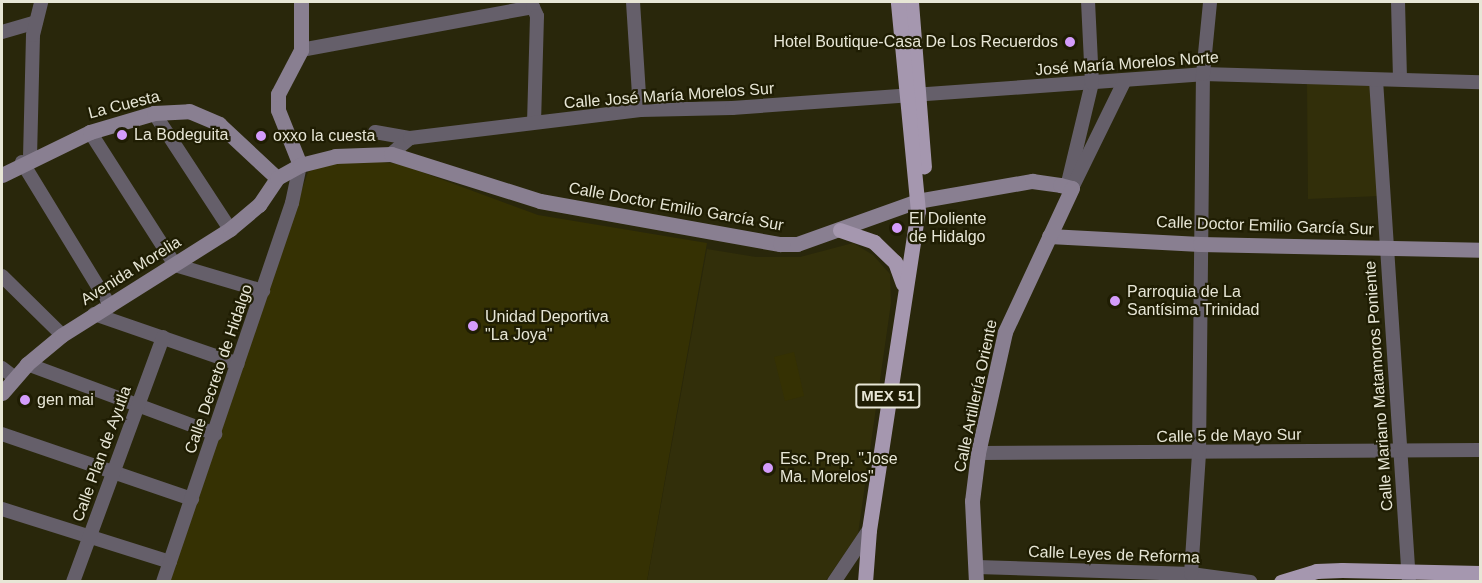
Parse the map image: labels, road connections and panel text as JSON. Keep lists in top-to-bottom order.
{
  "streets": {
    "main road": ["MEX 51"],
    "street": [
      "José María Morelos Norte",
      "Calle José María Morelos Sur",
      "La Cuesta",
      "Calle Doctor Emilio García Sur",
      "Avenida Morelia",
      "Calle Decreto de Hidalgo",
      "Calle Mariano Matamoros Poniente",
      "Calle Artillería Oriente",
      "Calle 5 de Mayo Sur",
      "Calle Plan de Ayutla",
      "Calle Leyes de Reforma"
    ]
  },
  "crossings": [
    ["José María Morelos Norte", "Calle José María Morelos Sur"],
    ["José María Morelos Norte", "Calle Mariano Matamoros Poniente"],
    ["José María Morelos Norte", "MEX 51"],
    ["José María Morelos Norte", "Calle Artillería Oriente"],
    ["Calle José María Morelos Sur", "MEX 51"],
    ["La Cuesta", "Calle Doctor Emilio García Sur"],
    ["La Cuesta", "Avenida Morelia"],
    ["Calle Doctor Emilio García Sur", "Avenida Morelia"],
    ["Calle Doctor Emilio García Sur", "Calle Decreto de Hidalgo"],
    ["Calle Doctor Emilio García Sur", "Calle Mariano Matamoros Poniente"],
    ["Calle Doctor Emilio García Sur", "MEX 51"],
    ["Calle Doctor Emilio García Sur", "Calle Artillería Oriente"],
    ["Calle Mariano Matamoros Poniente", "Calle 5 de Mayo Sur"],
    ["Calle Artillería Oriente", "Calle 5 de Mayo Sur"],
    ["Calle Artillería Oriente", "Calle Leyes de Reforma"]
  ],
  "places": [
    "Hotel Boutique-Casa De Los Recuerdos",
    "La Bodeguita",
    "oxxo la cuesta",
    "El Doliente de Hidalgo",
    "Parroquia de La Santísima Trinidad",
    "Unidad Deportiva \"La Joya\"",
    "gen mai",
    "Esc. Prep. \"Jose Ma. Morelos\""
  ]
}
